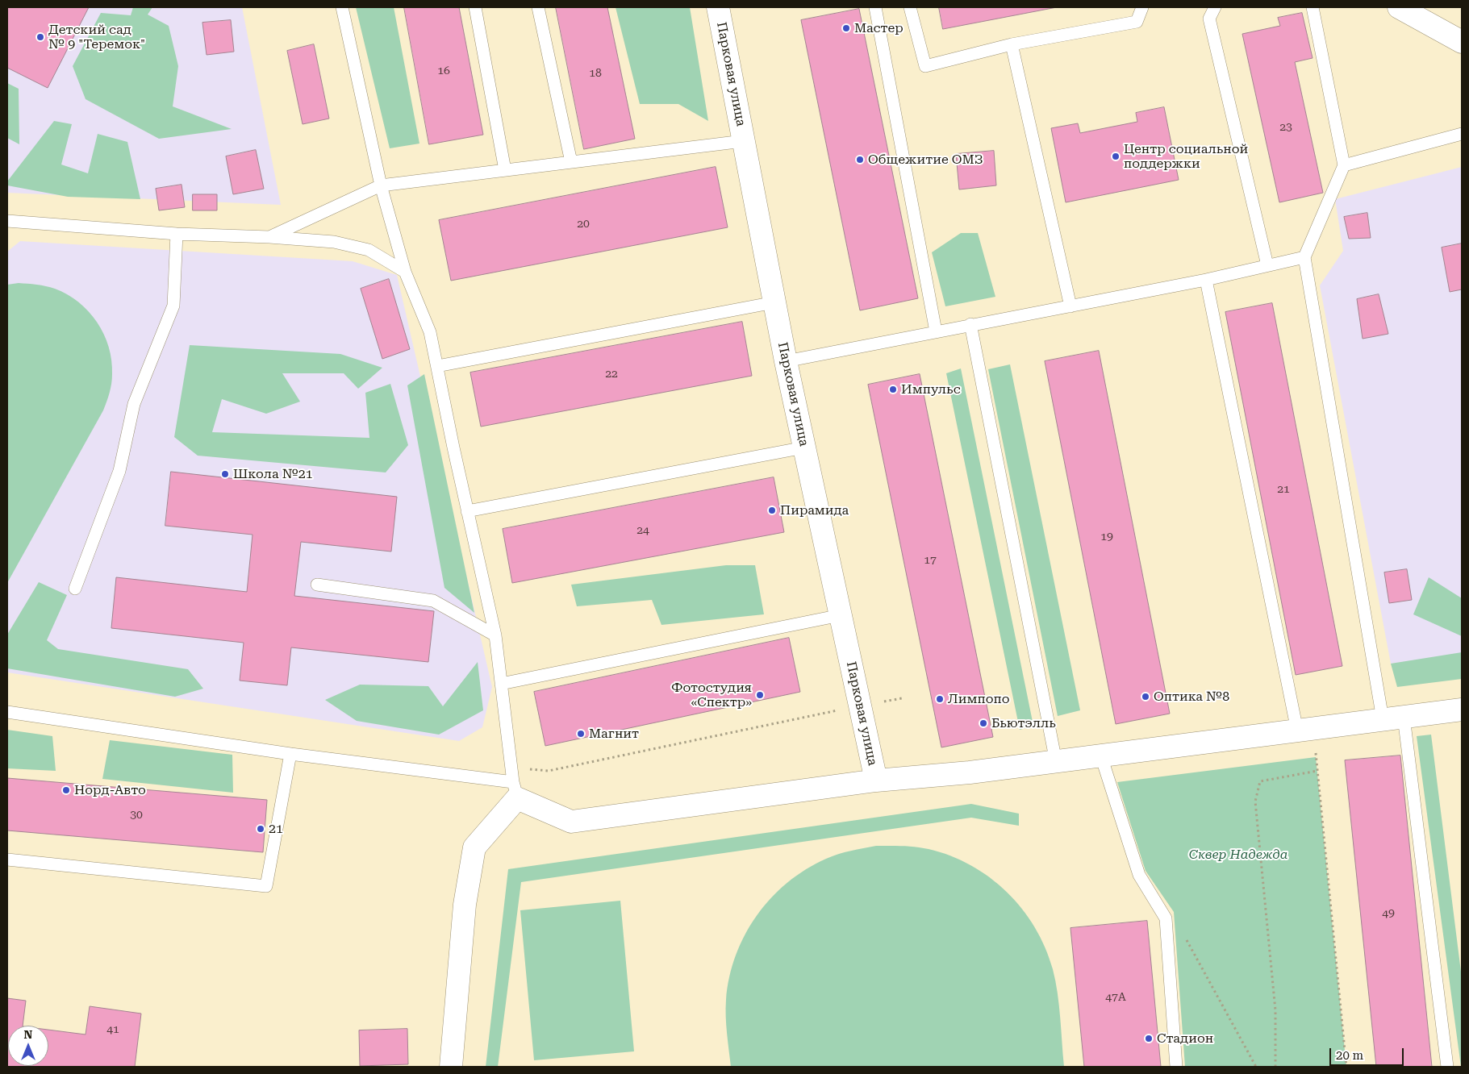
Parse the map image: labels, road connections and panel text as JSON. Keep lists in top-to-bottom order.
{
  "streets": {
    "street": ["Парковая улица"]
  },
  "parks": ["Сквер Надежда"],
  "places": [
    "Мастер",
    "Детский сад № 9 \"Теремок\"",
    "Центр социальной поддержки",
    "Общежитие ОМЗ",
    "Импульс",
    "Школа №21",
    "Пирамида",
    "Фотостудия «Спектр»",
    "Оптика №8",
    "Лимпопо",
    "Бьютэлль",
    "Магнит",
    "Норд-Авто",
    "21",
    "Стадион"
  ],
  "house_numbers": [
    "16",
    "18",
    "23",
    "20",
    "22",
    "21",
    "24",
    "19",
    "17",
    "30",
    "49",
    "47А",
    "41"
  ],
  "scale_bar": "20 m",
  "north": "top"
}
